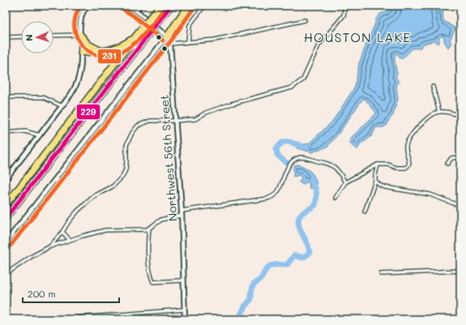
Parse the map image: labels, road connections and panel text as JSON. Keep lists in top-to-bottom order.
{
  "streets": {
    "street": ["Northwest 56th Street"]
  },
  "districts": ["HOUSTON LAKE"],
  "lines": ["transit line 229", "transit line 231"],
  "scale_bar": "200 m",
  "north": "left"
}
